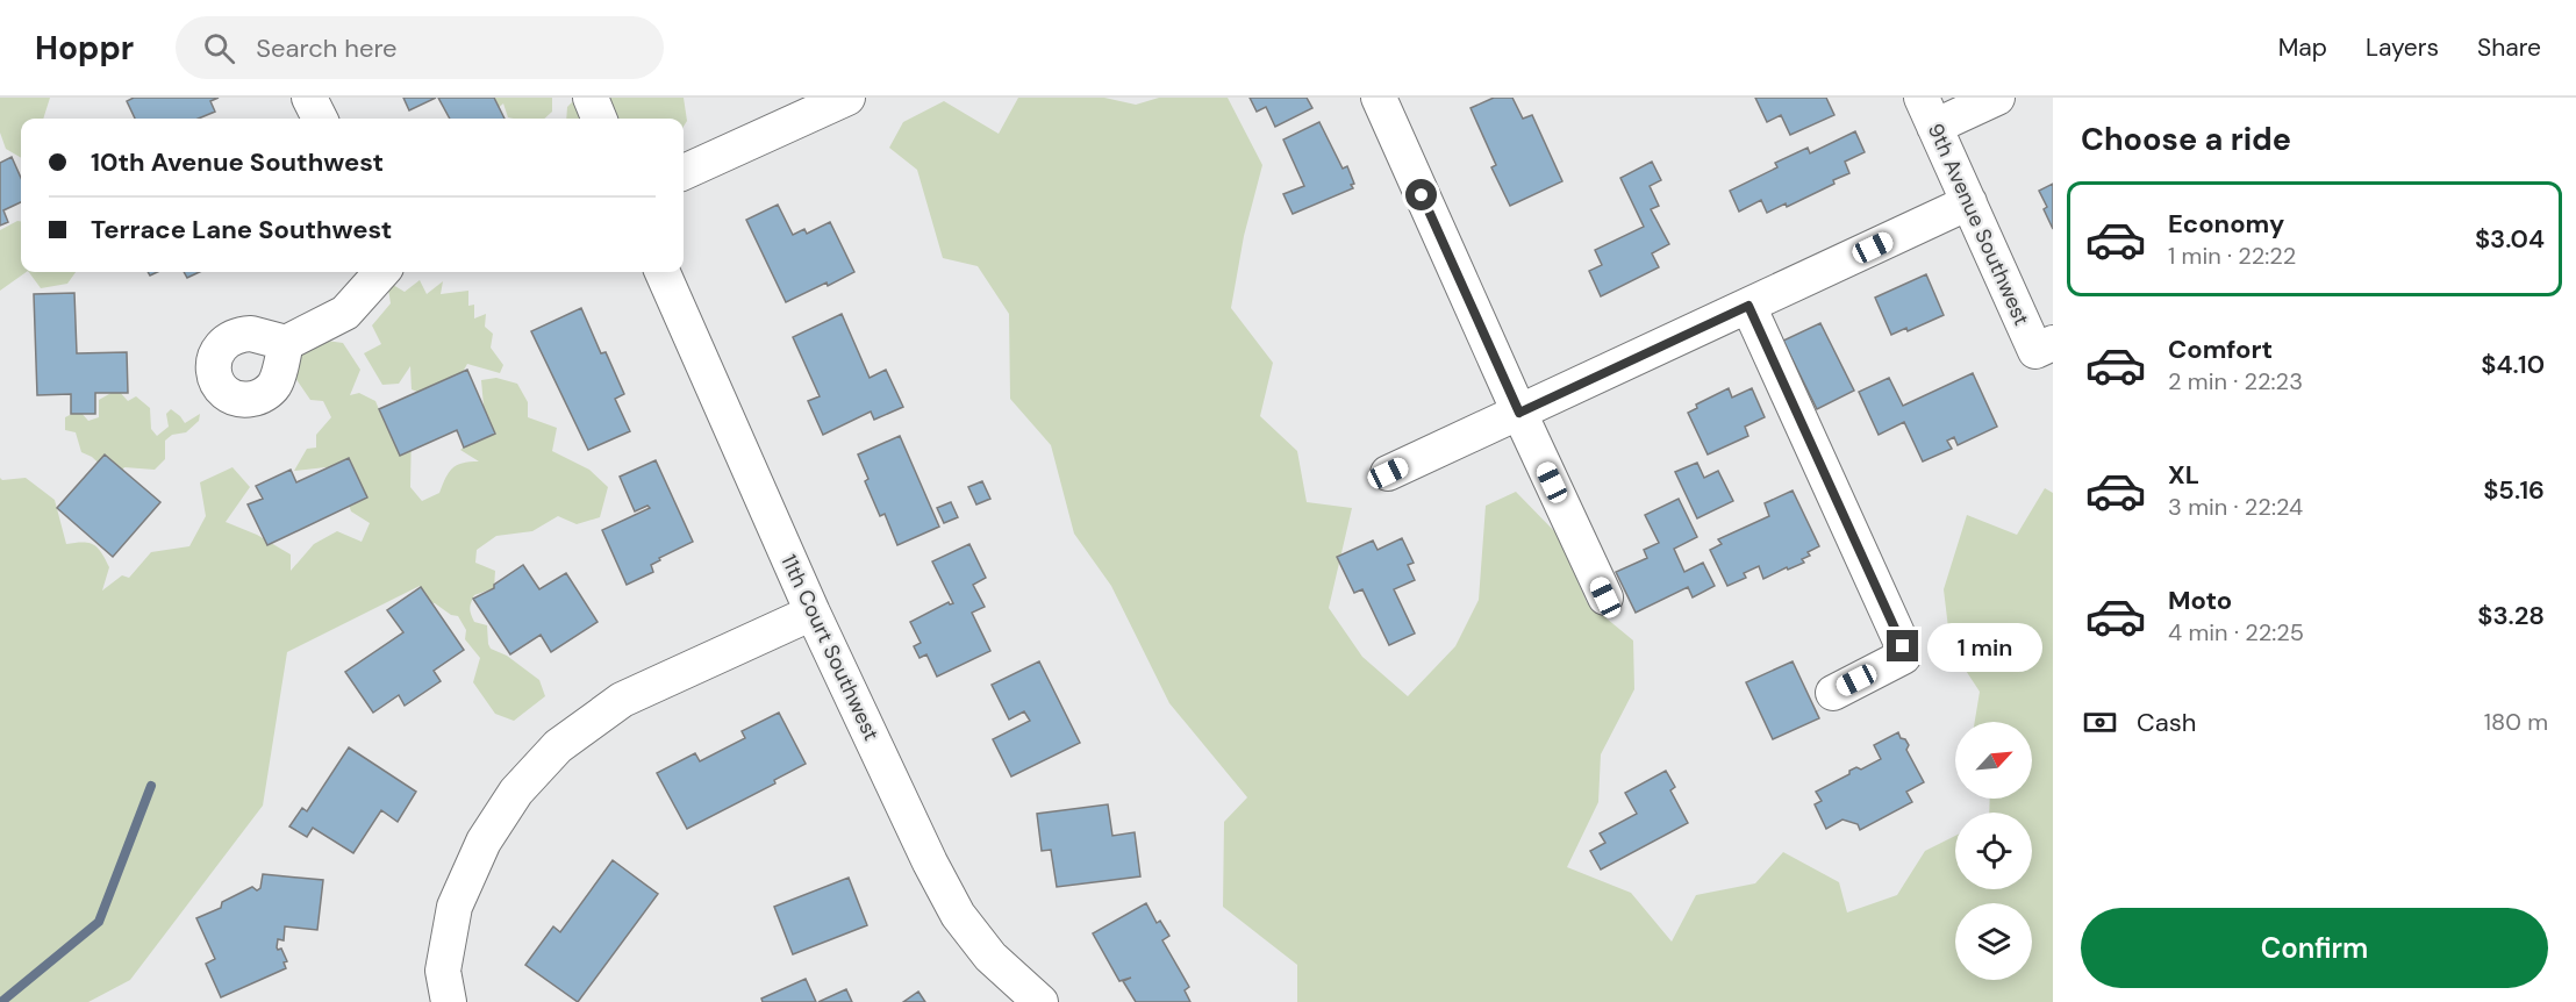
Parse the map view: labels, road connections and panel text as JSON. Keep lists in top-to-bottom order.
{
  "streets": {
    "street": ["9th Avenue Southwest", "11th Court Southwest"]
  },
  "north": "top right",
  "page": {
    "header": "Hoppr",
    "search": "Search here",
    "nav": ["Map", "Layers", "Share"],
    "heading": "Choose a ride",
    "banner": ["10th Avenue Southwest", "Terrace Lane Southwest"],
    "list": [
      {
        "name": "Economy",
        "note": "1 min · 22:22",
        "value": "$3.04"
      },
      {
        "name": "Comfort",
        "note": "2 min · 22:23",
        "value": "$4.10"
      },
      {
        "name": "XL",
        "note": "3 min · 22:24",
        "value": "$5.16"
      },
      {
        "name": "Moto",
        "note": "4 min · 22:25",
        "value": "$3.28"
      }
    ],
    "bubble": "1 min",
    "pay": ["Cash", "180 m"],
    "buttons": "Confirm"
  }
}
